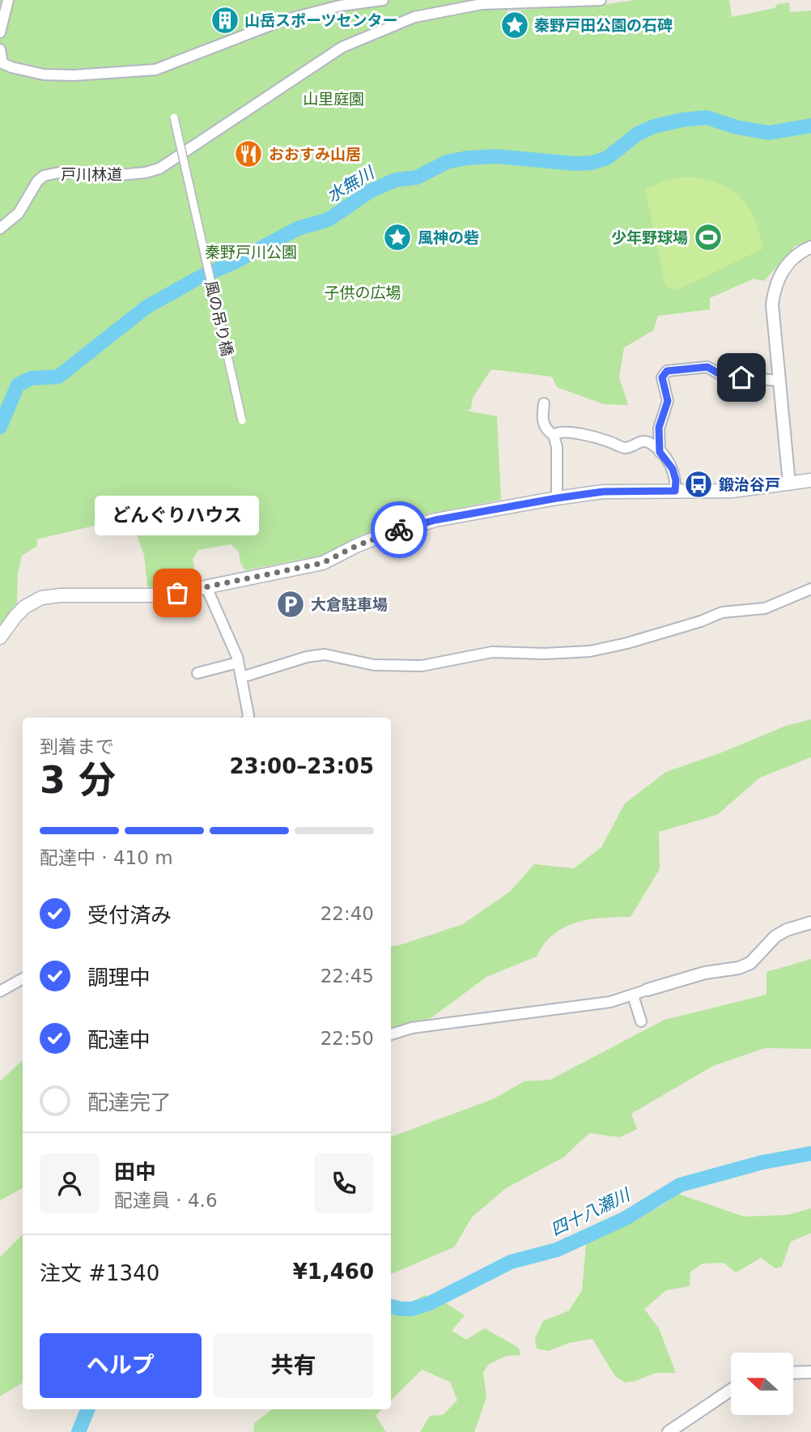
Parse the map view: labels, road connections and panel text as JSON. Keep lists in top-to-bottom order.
{
  "streets": {
    "street": ["戸川林道", "風の吊り橋"]
  },
  "water": ["水無川", "四十八瀬川"],
  "parks": ["山里庭園", "秦野戸川公園", "子供の広場"],
  "places": {
    "building": ["山岳スポーツセンター"],
    "place": ["秦野戸田公園の石碑", "風神の砦"],
    "restaurant": ["おおすみ山居"],
    "sports": ["少年野球場"],
    "bus stop": ["鍛治谷戸"],
    "other": ["どんぐりハウス"],
    "parking": ["大倉駐車場"]
  },
  "north": "left",
  "page": {
    "bubble": "どんぐりハウス",
    "heading": ["3 分", "到着まで", "23:00–23:05"],
    "panel": [
      "田中",
      "配達員 · 4.6",
      "注文 #1340",
      "¥1,460"
    ],
    "bar": "配達中 · 410 m",
    "list": [
      ["受付済み", "22:40"],
      ["調理中", "22:45"],
      ["配達中", "22:50"],
      "配達完了"
    ],
    "buttons": ["ヘルプ", "共有"]
  }
}
